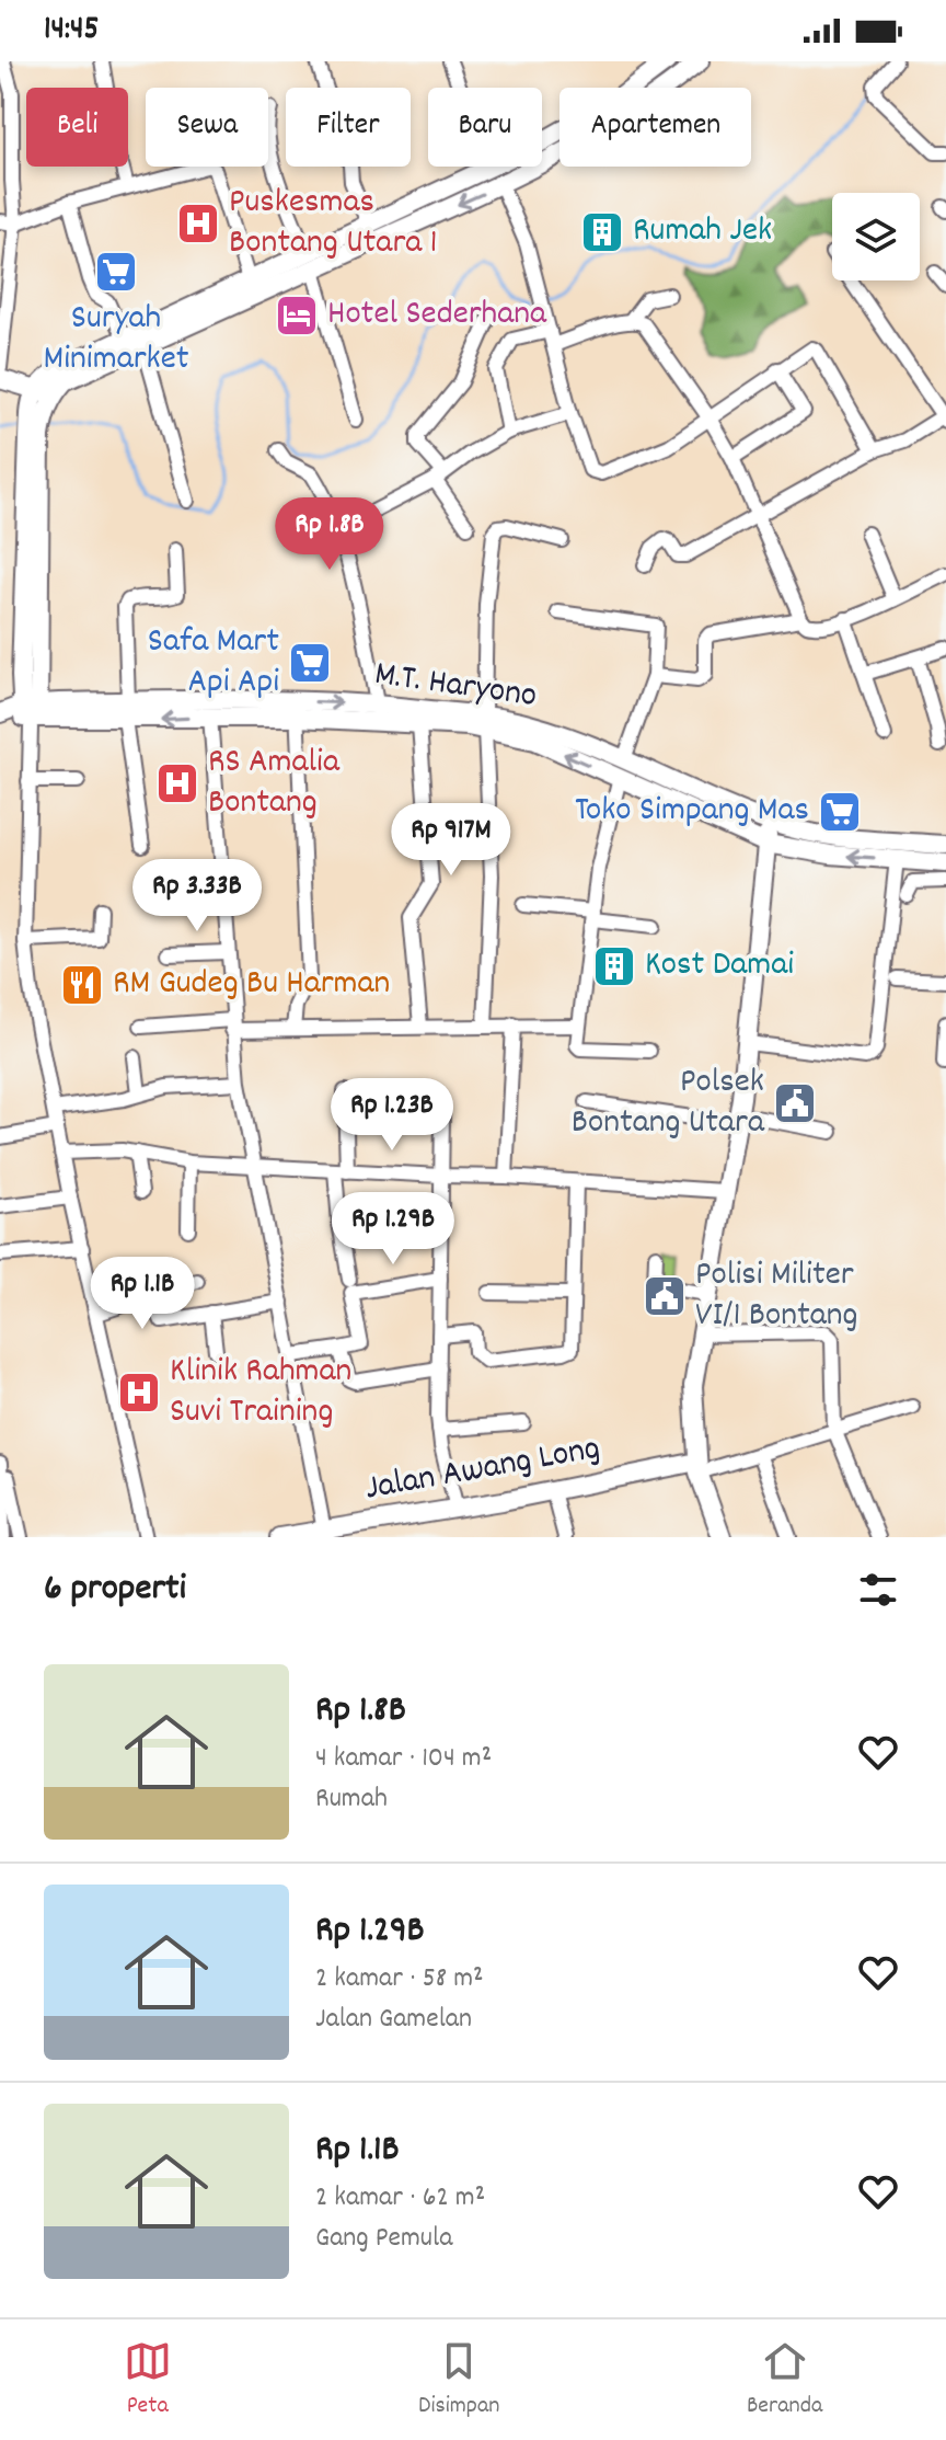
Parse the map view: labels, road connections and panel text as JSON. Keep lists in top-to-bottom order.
{
  "streets": {
    "street": ["M.T. Haryono", "Jalan Awang Long"]
  },
  "places": {
    "hospital": ["Puskesmas Bontang Utara 1", "RS Amalia Bontang", "Klinik Rahman Suvi Training"],
    "building": ["Rumah Jek", "Kost Damai"],
    "supermarket": ["Suryah Minimarket", "Safa Mart Api Api", "Toko Simpang Mas"],
    "hotel": ["Hotel Sederhana"],
    "restaurant": ["RM Gudeg Bu Harman"],
    "public building": ["Polsek Bontang Utara", "Polisi Militer VI/1 Bontang"]
  },
  "page": {
    "status": "14:45",
    "chip": [
      "Beli",
      "Sewa",
      "Filter",
      "Baru",
      "Apartemen"
    ],
    "price": [
      "Rp 1.8B",
      "Rp 917M",
      "Rp 3.33B",
      "Rp 1.23B",
      "Rp 1.29B",
      "Rp 1.1B"
    ],
    "heading": "6 properti",
    "list": [
      {
        "name": "Rp 1.8B",
        "note": "4 kamar · 104 m² · Rumah"
      },
      {
        "name": "Rp 1.29B",
        "note": "2 kamar · 58 m² · Jalan Gamelan"
      },
      {
        "name": "Rp 1.1B",
        "note": "2 kamar · 62 m² · Gang Pemula"
      }
    ],
    "tabs": ["Peta", "Disimpan", "Beranda"]
  }
}
